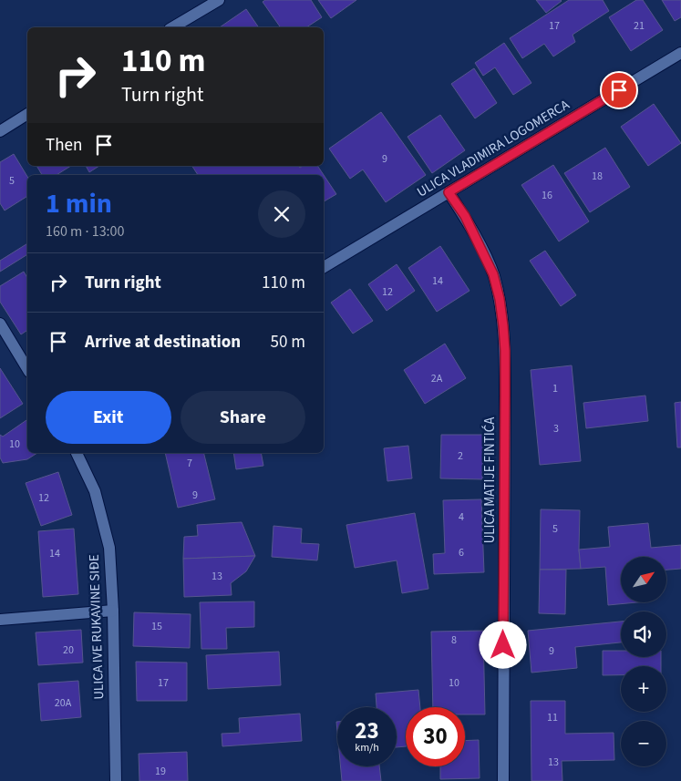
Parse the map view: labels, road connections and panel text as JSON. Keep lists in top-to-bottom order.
{
  "streets": {
    "street": ["ULICA VLADIMIRA LOGOMERCA", "ULICA MATIJE FINTIĆA", "ULICA IVE RUKAVINE SIĐE"]
  },
  "crossings": [
    ["ULICA VLADIMIRA LOGOMERCA", "ULICA MATIJE FINTIĆA"]
  ],
  "house_numbers": [
    "17",
    "21",
    "9",
    "18",
    "5",
    "16",
    "14",
    "12",
    "2A",
    "1",
    "3",
    "10",
    "2",
    "7",
    "9",
    "12",
    "4",
    "5",
    "6",
    "14",
    "13",
    "15",
    "8",
    "20",
    "9",
    "17",
    "10",
    "20A",
    "11",
    "13",
    "19"
  ],
  "north": "top right",
  "page": {
    "turn": ["110 m", "Turn right"],
    "then": "Then",
    "heading": ["1 min", "160 m · 13:00"],
    "list": [
      {
        "name": "Turn right",
        "value": "110 m"
      },
      {
        "name": "Arrive at destination",
        "value": "50 m"
      }
    ],
    "buttons": ["Exit", "Share"],
    "map_buttons": ["+", "−"],
    "speed": "23 km/h",
    "limit": "30"
  }
}
